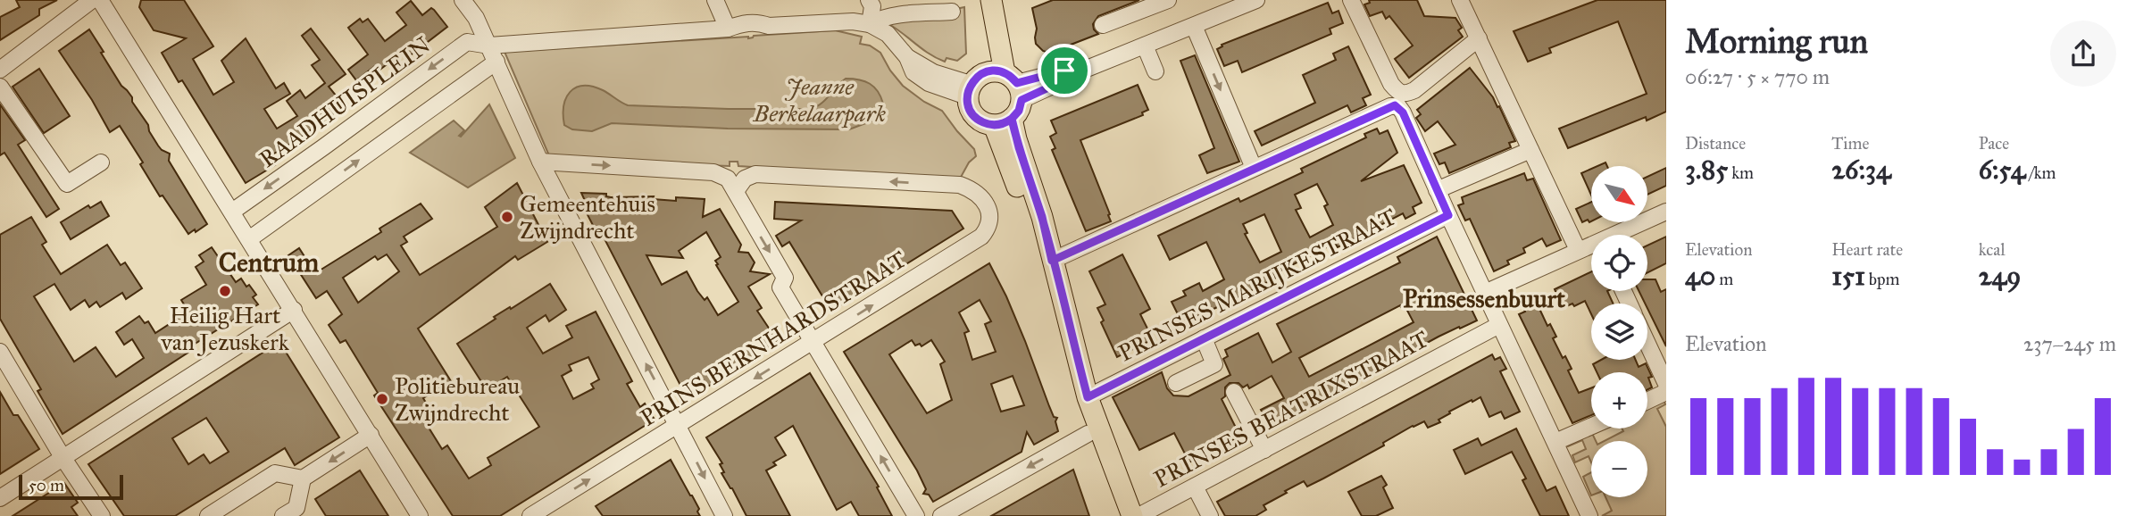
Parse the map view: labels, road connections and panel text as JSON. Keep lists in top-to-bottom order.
{
  "streets": {
    "street": [
      "RAADHUISPLEIN",
      "PRINSES MARIJKESTRAAT",
      "PRINS BERNHARDSTRAAT",
      "PRINSES BEATRIXSTRAAT"
    ]
  },
  "districts": ["Centrum", "Prinsessenbuurt"],
  "parks": ["Jeanne Berkelaarpark"],
  "places": ["Gemeentehuis Zwijndrecht", "Heilig Hart van Jezuskerk", "Politiebureau Zwijndrecht"],
  "scale_bar": "50 m",
  "north": "bottom right",
  "page": {
    "heading": ["Morning run", "06:27 · 5 × 770 m"],
    "stats": [
      ["Distance", "3.85 km"],
      ["Time", "26:34"],
      ["Pace", "6:54 /km"],
      ["Elevation", "40 m"],
      ["Heart rate", "151 bpm"],
      ["kcal", "249"]
    ],
    "map_buttons": ["+", "−"],
    "chart": ["Elevation", "237–245 m"],
    "scale": "50 m"
  }
}
